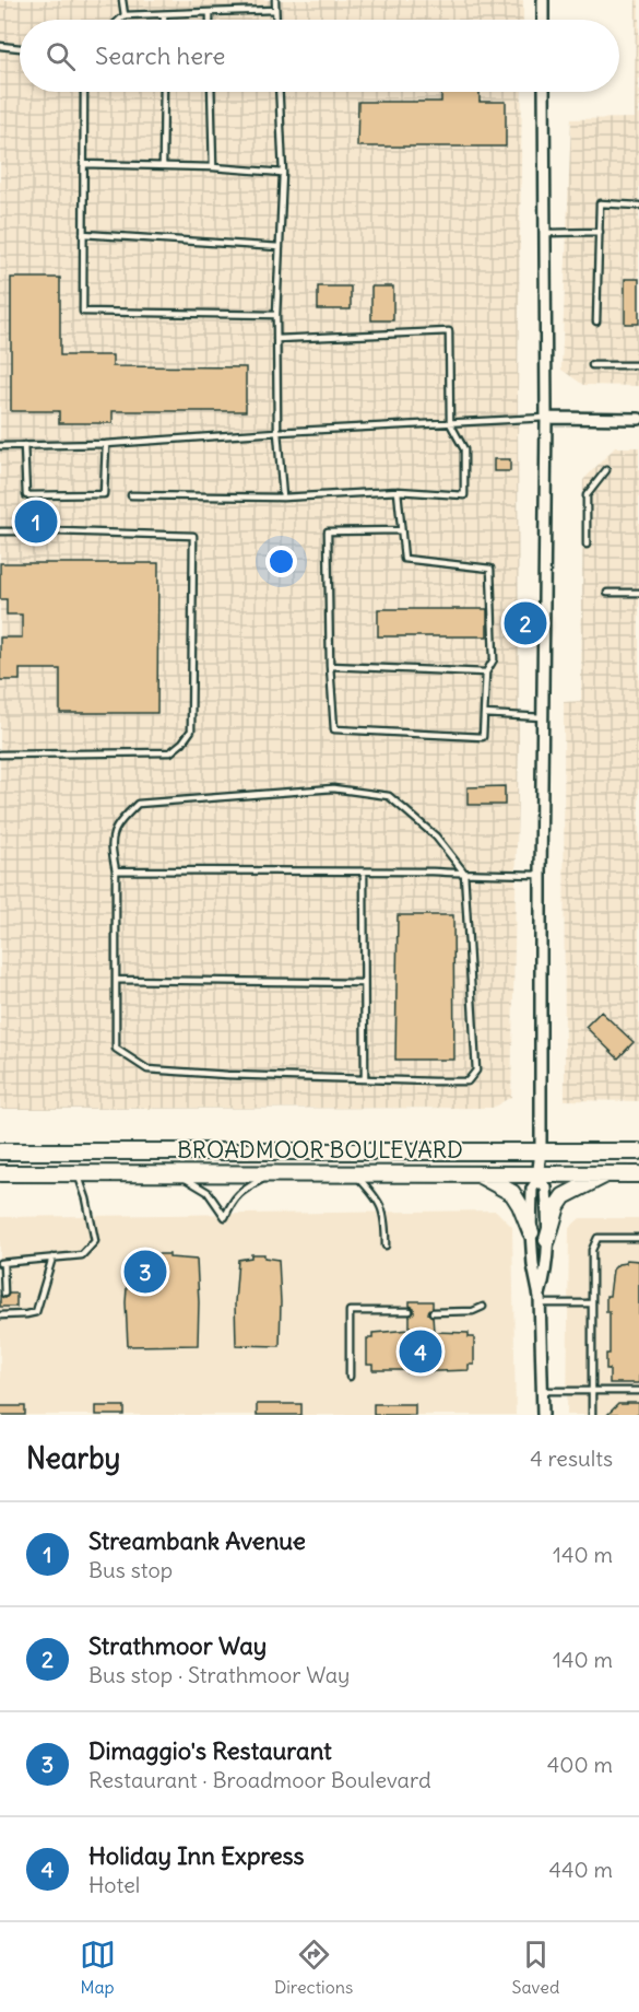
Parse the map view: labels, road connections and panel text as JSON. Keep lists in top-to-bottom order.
{
  "streets": {
    "main road": ["BROADMOOR BOULEVARD"]
  },
  "page": {
    "search": "Search here",
    "pins": [
      "1",
      "2",
      "3",
      "4"
    ],
    "heading": ["Nearby", "4 results"],
    "list": [
      {
        "mark": "1",
        "name": "Streambank Avenue",
        "note": "Bus stop",
        "value": "140 m"
      },
      {
        "mark": "2",
        "name": "Strathmoor Way",
        "note": "Bus stop · Strathmoor Way",
        "value": "140 m"
      },
      {
        "mark": "3",
        "name": "Dimaggio's Restaurant",
        "note": "Restaurant · Broadmoor Boulevard",
        "value": "400 m"
      },
      {
        "mark": "4",
        "name": "Holiday Inn Express",
        "note": "Hotel",
        "value": "440 m"
      }
    ],
    "nav": ["Map", "Directions", "Saved"]
  }
}
